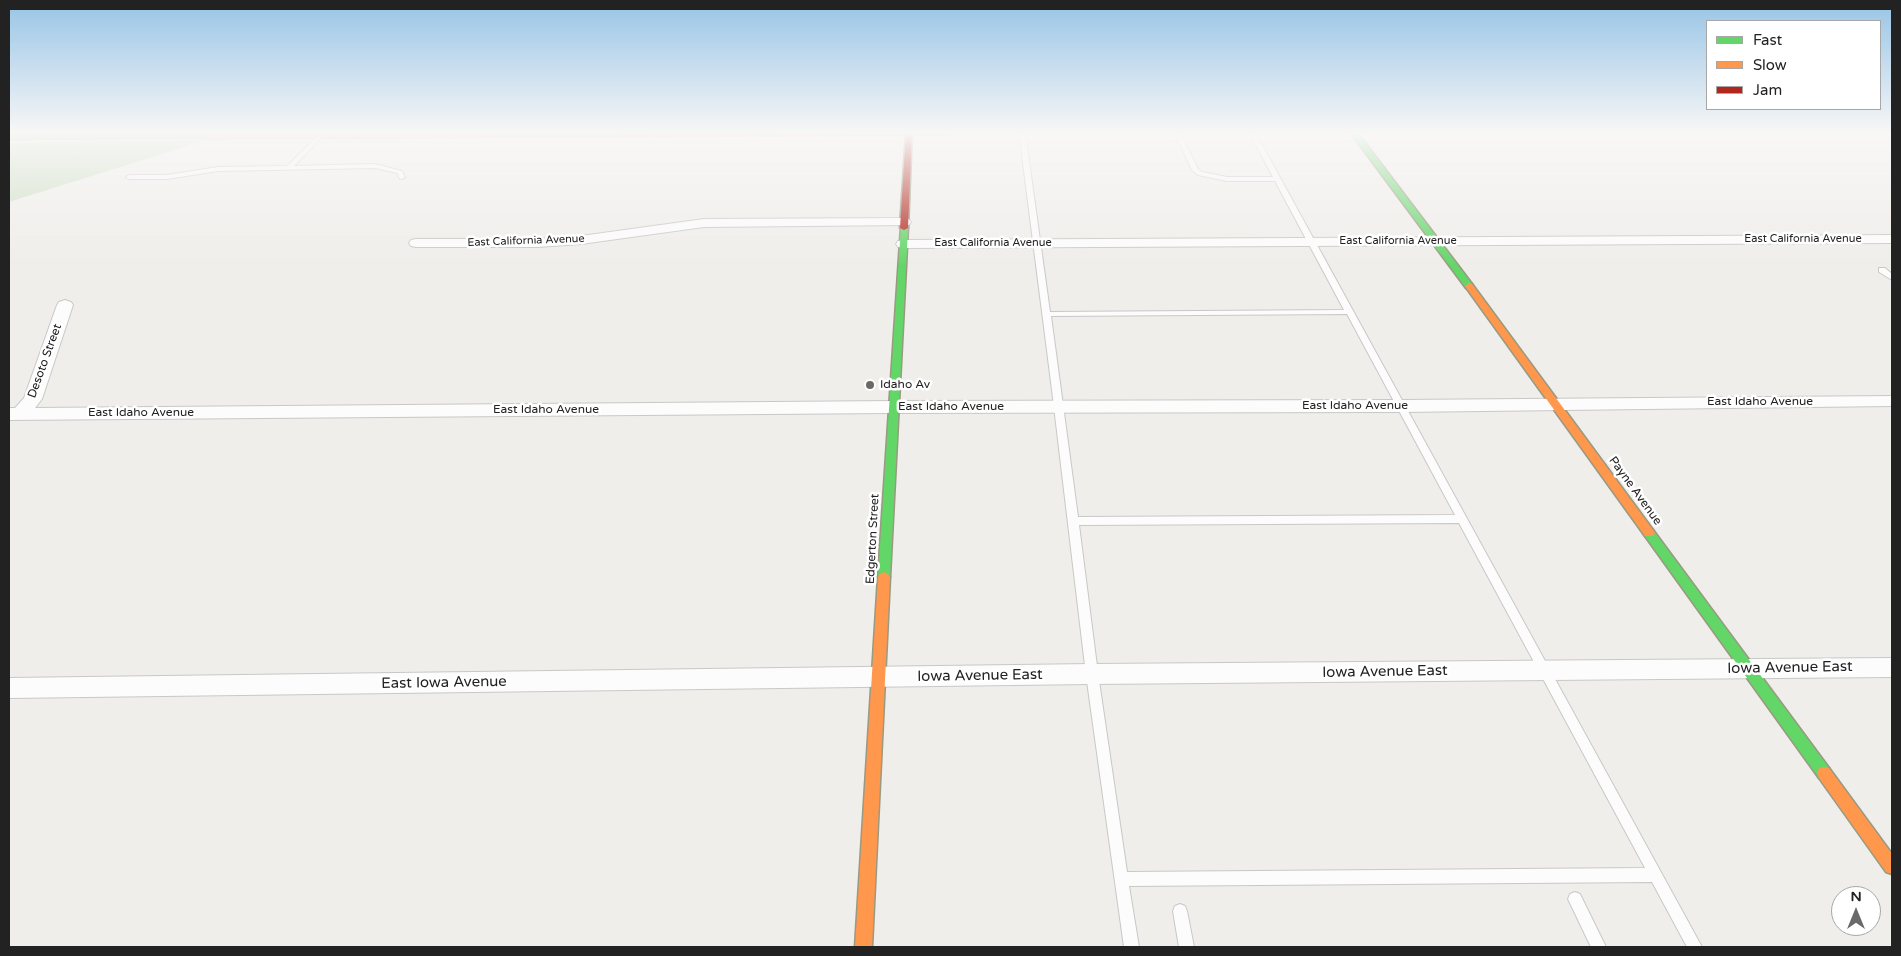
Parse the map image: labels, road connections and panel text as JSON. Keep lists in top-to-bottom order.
{
  "streets": {
    "street": [
      "East California Avenue",
      "Desoto Street",
      "East Idaho Avenue",
      "Payne Avenue",
      "Edgerton Street",
      "Iowa Avenue East",
      "East Iowa Avenue"
    ]
  },
  "crossings": [
    ["East California Avenue", "Payne Avenue"],
    ["East California Avenue", "Edgerton Street"],
    ["Desoto Street", "East Idaho Avenue"],
    ["East Idaho Avenue", "Payne Avenue"],
    ["East Idaho Avenue", "Edgerton Street"],
    ["Payne Avenue", "Iowa Avenue East"],
    ["Edgerton Street", "Iowa Avenue East"],
    ["Edgerton Street", "East Iowa Avenue"],
    ["Iowa Avenue East", "East Iowa Avenue"]
  ],
  "places": ["Idaho Av"],
  "legend": ["Fast", "Slow", "Jam"],
  "north": "top"
}
